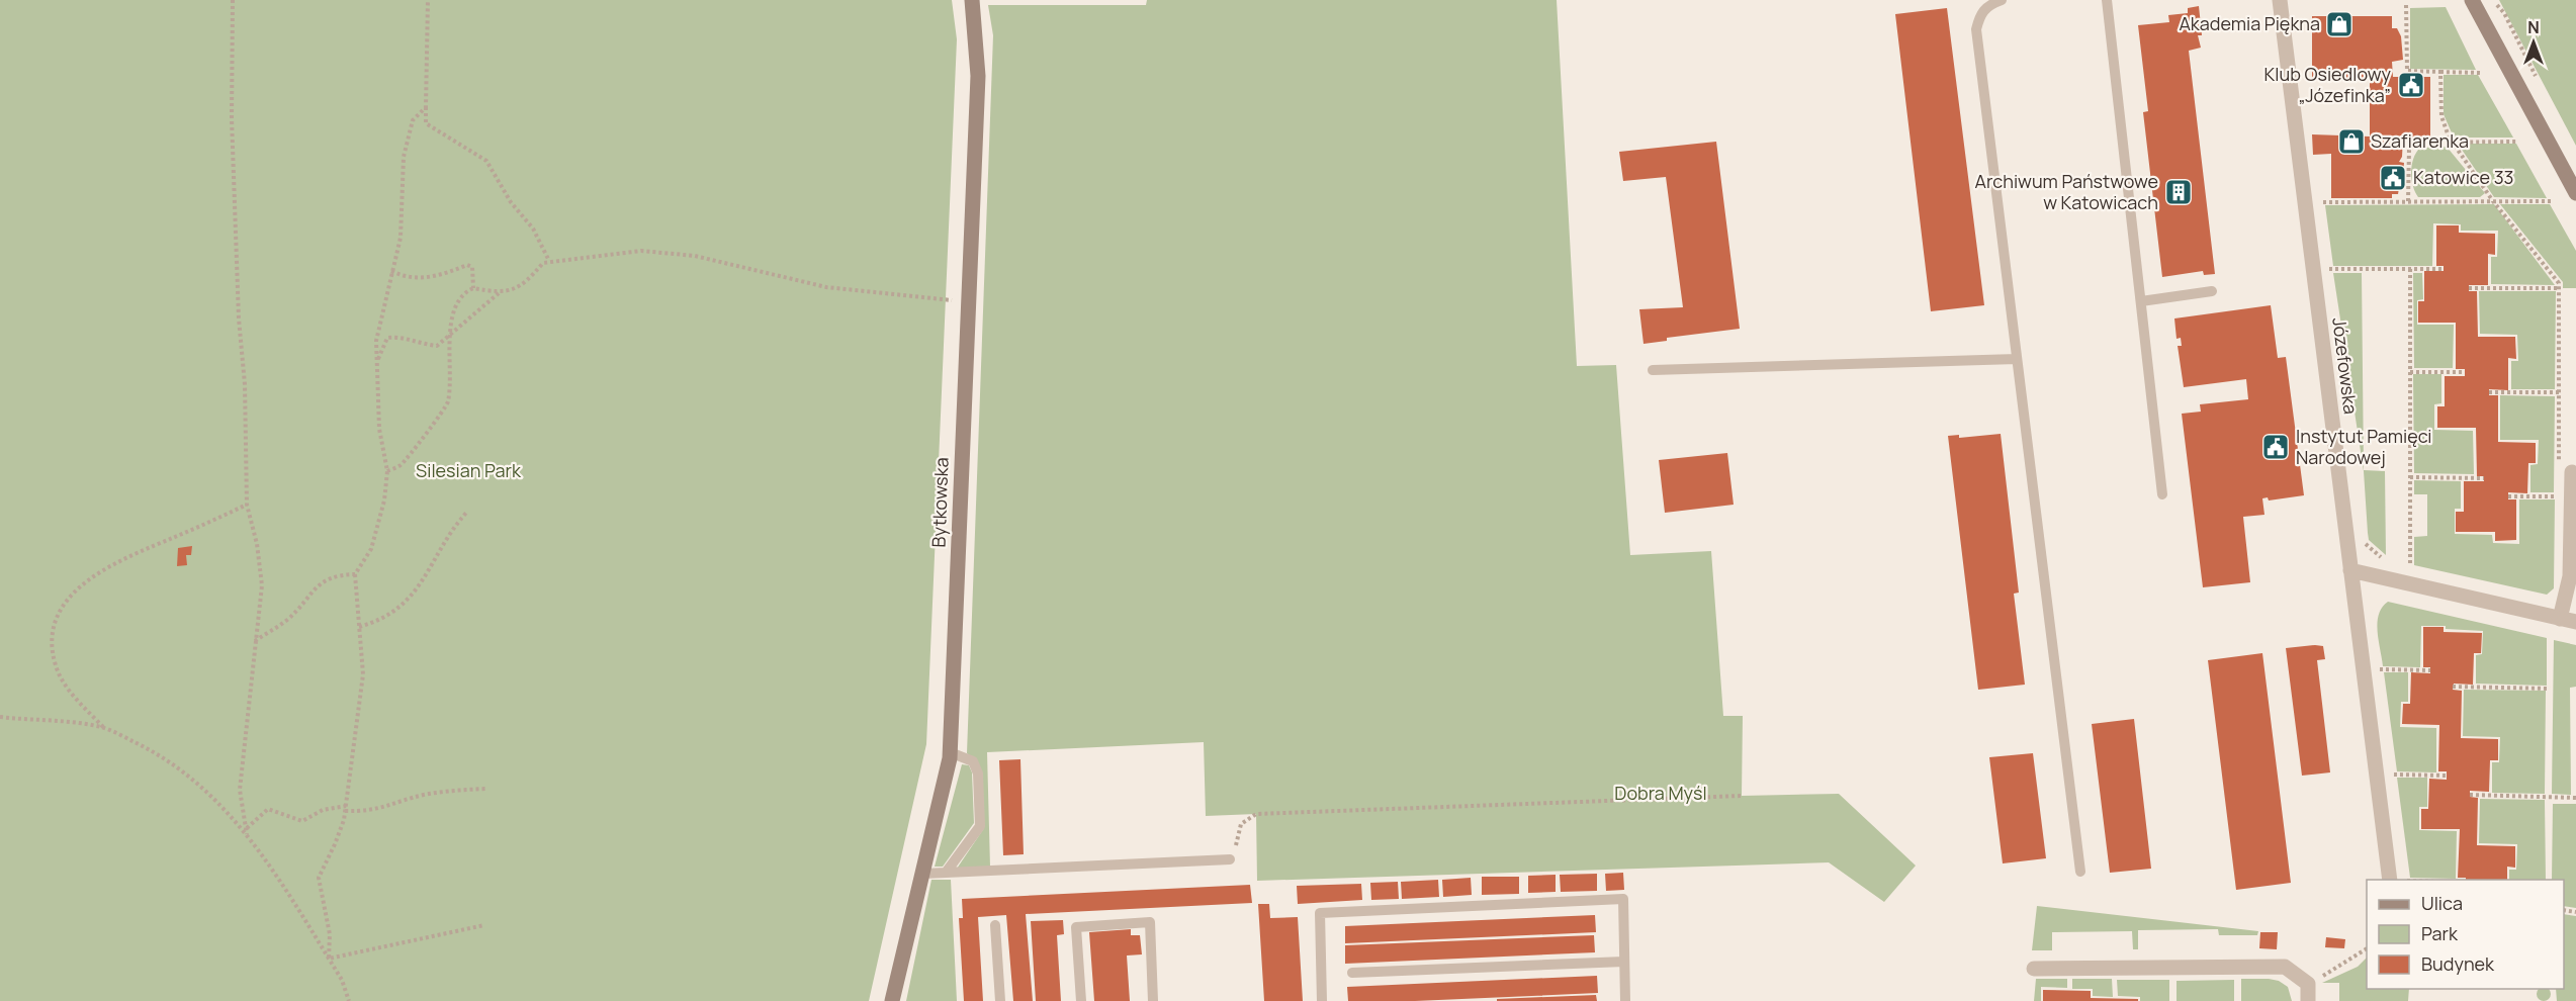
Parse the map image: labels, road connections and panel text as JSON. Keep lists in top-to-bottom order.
{
  "streets": {
    "street": ["Józefowska", "Bytkowska"]
  },
  "parks": ["Silesian Park", "Dobra Myśl"],
  "places": {
    "shop": ["Akademia Piękna", "Szafiarenka"],
    "public building": ["Klub Osiedlowy „Józefinka”", "Katowice 33", "Instytut Pamięci Narodowej"],
    "building": ["Archiwum Państwowe w Katowicach"]
  },
  "legend": ["Ulica", "Park", "Budynek"],
  "north": "top"
}
